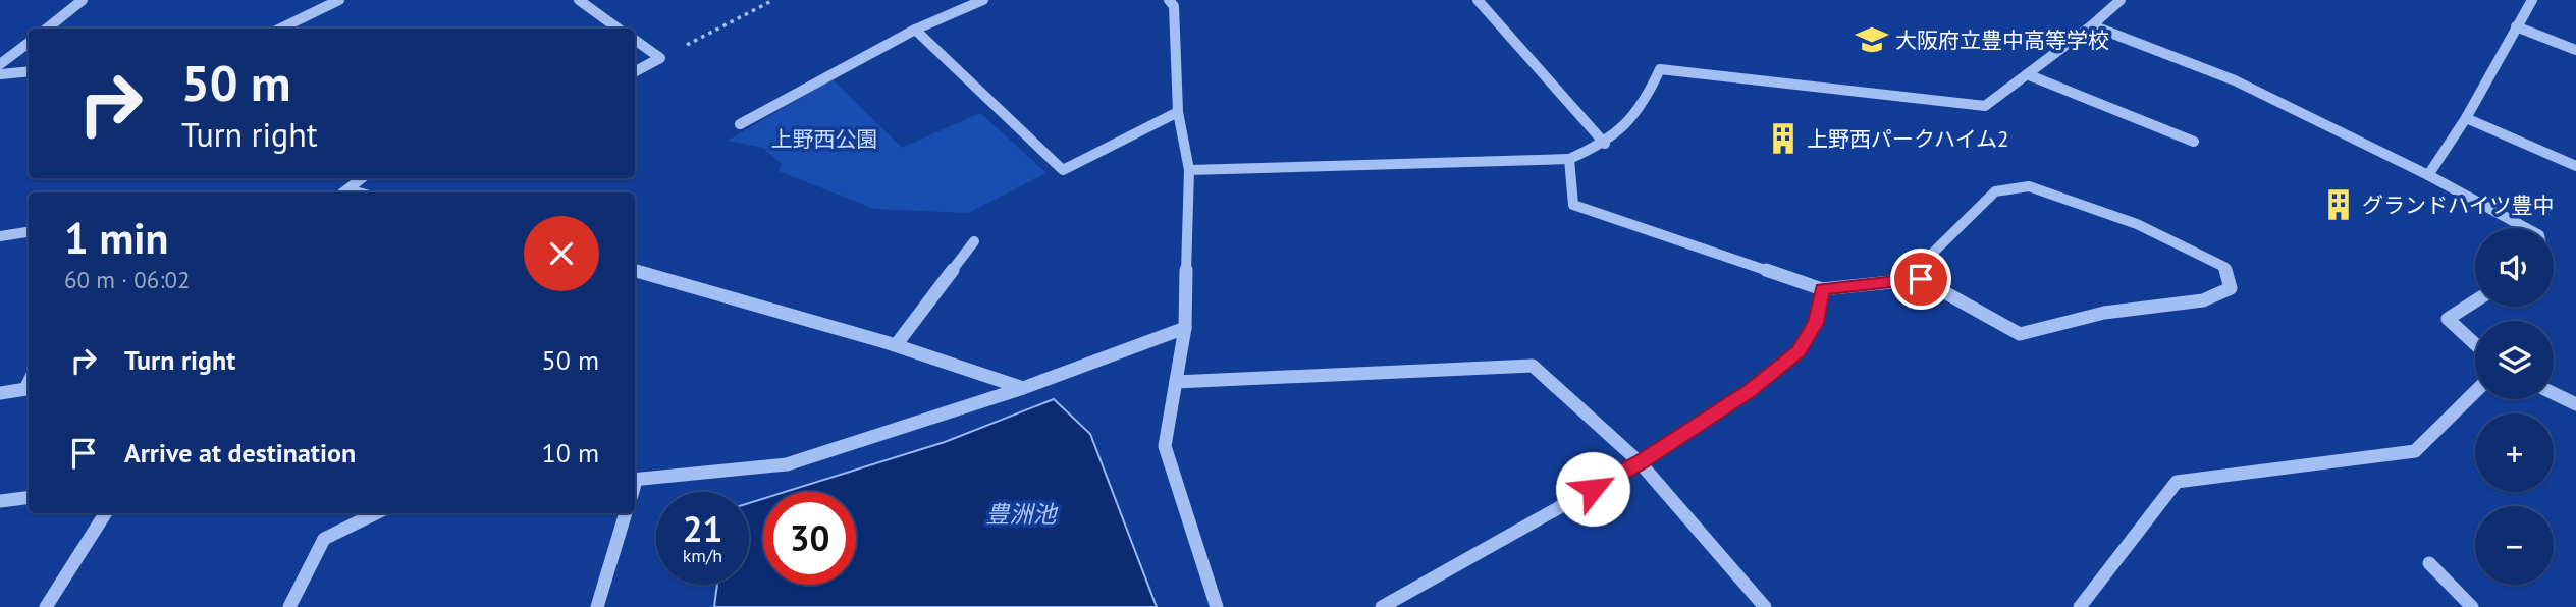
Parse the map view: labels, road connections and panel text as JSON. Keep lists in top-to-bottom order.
{
  "water": ["豊洲池"],
  "parks": ["上野西公園"],
  "places": {
    "school or university": ["大阪府立豊中高等学校"],
    "building": ["上野西パークハイム2", "グランドハイツ豊中"]
  },
  "page": {
    "turn": ["50 m", "Turn right"],
    "heading": ["1 min", "60 m · 06:02"],
    "map_buttons": ["+", "−"],
    "list": [
      {
        "name": "Turn right",
        "value": "50 m"
      },
      {
        "name": "Arrive at destination",
        "value": "10 m"
      }
    ],
    "speed": "21 km/h",
    "limit": "30"
  }
}
